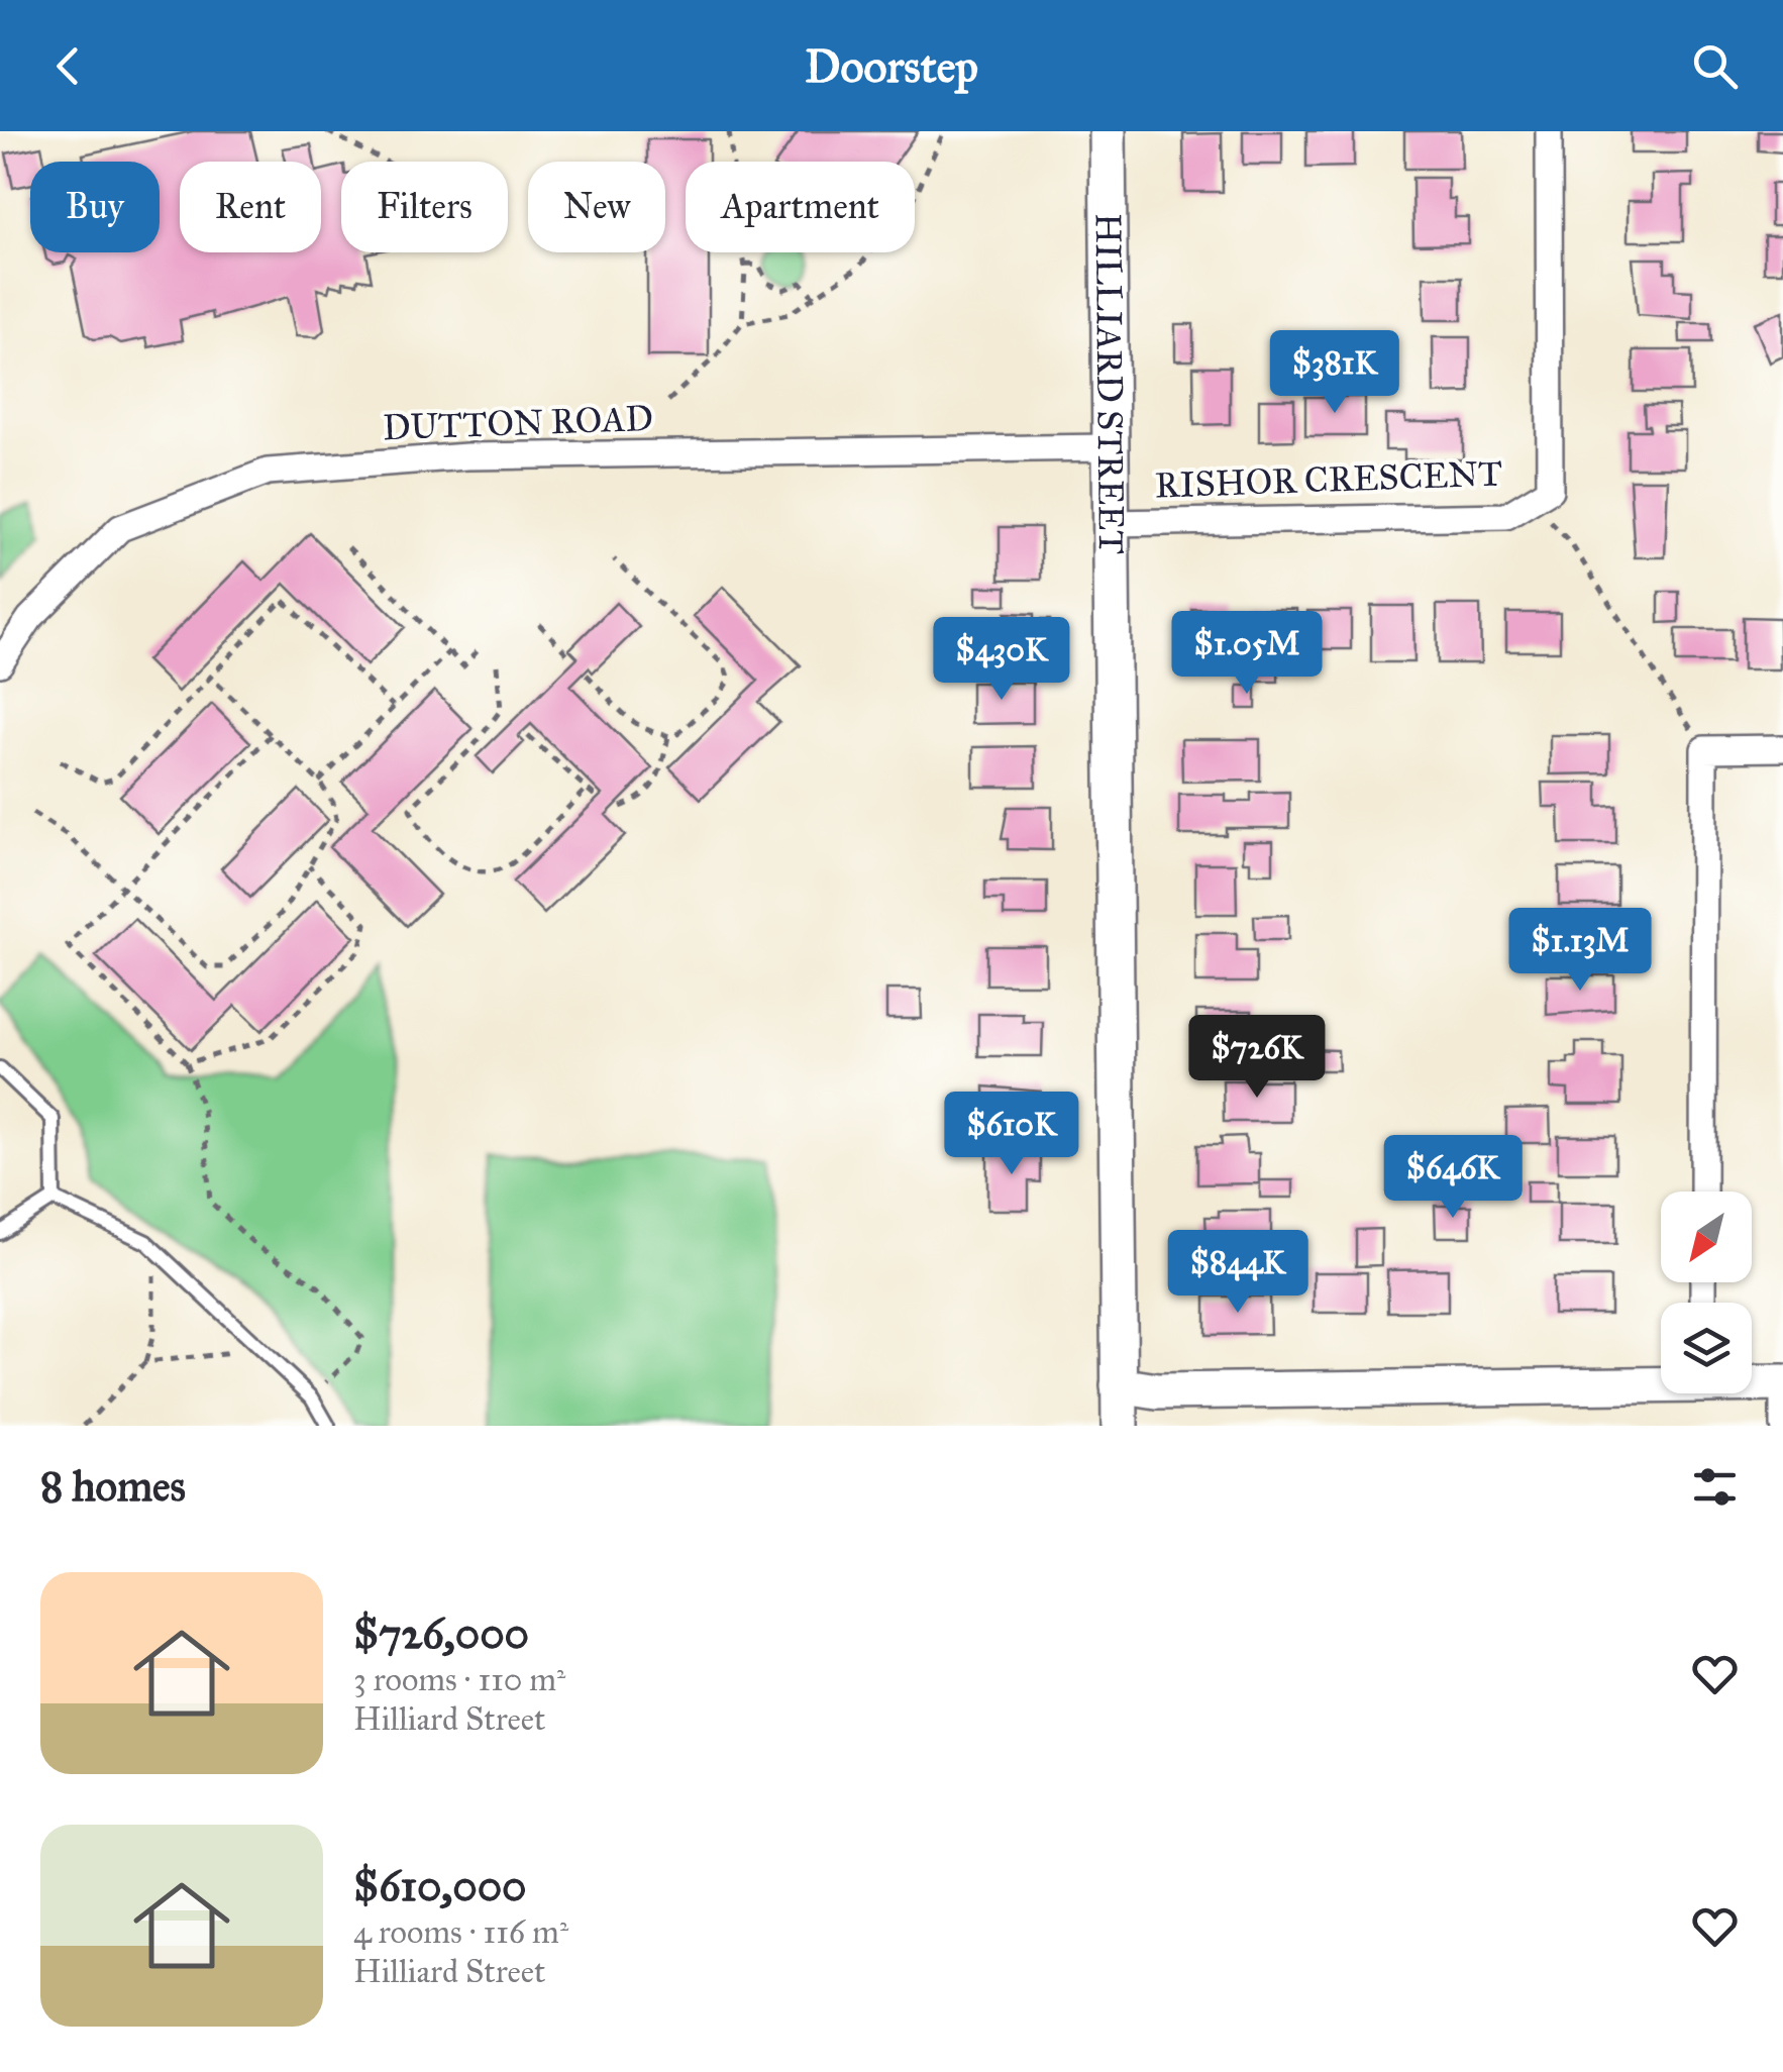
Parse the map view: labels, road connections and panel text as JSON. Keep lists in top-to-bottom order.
{
  "streets": {
    "street": ["HILLIARD STREET", "DUTTON ROAD", "RISHOR CRESCENT"]
  },
  "crossings": [
    ["HILLIARD STREET", "DUTTON ROAD"],
    ["HILLIARD STREET", "RISHOR CRESCENT"]
  ],
  "north": "bottom left",
  "page": {
    "header": "Doorstep",
    "chip": [
      "Buy",
      "Rent",
      "Filters",
      "New",
      "Apartment"
    ],
    "price": [
      "$381K",
      "$1.05M",
      "$430K",
      "$1.13M",
      "$726K",
      "$610K",
      "$646K",
      "$844K"
    ],
    "heading": "8 homes",
    "list": [
      {
        "name": "$726,000",
        "note": "3 rooms · 110 m² · Hilliard Street"
      },
      {
        "name": "$610,000",
        "note": "4 rooms · 116 m² · Hilliard Street"
      }
    ]
  }
}
